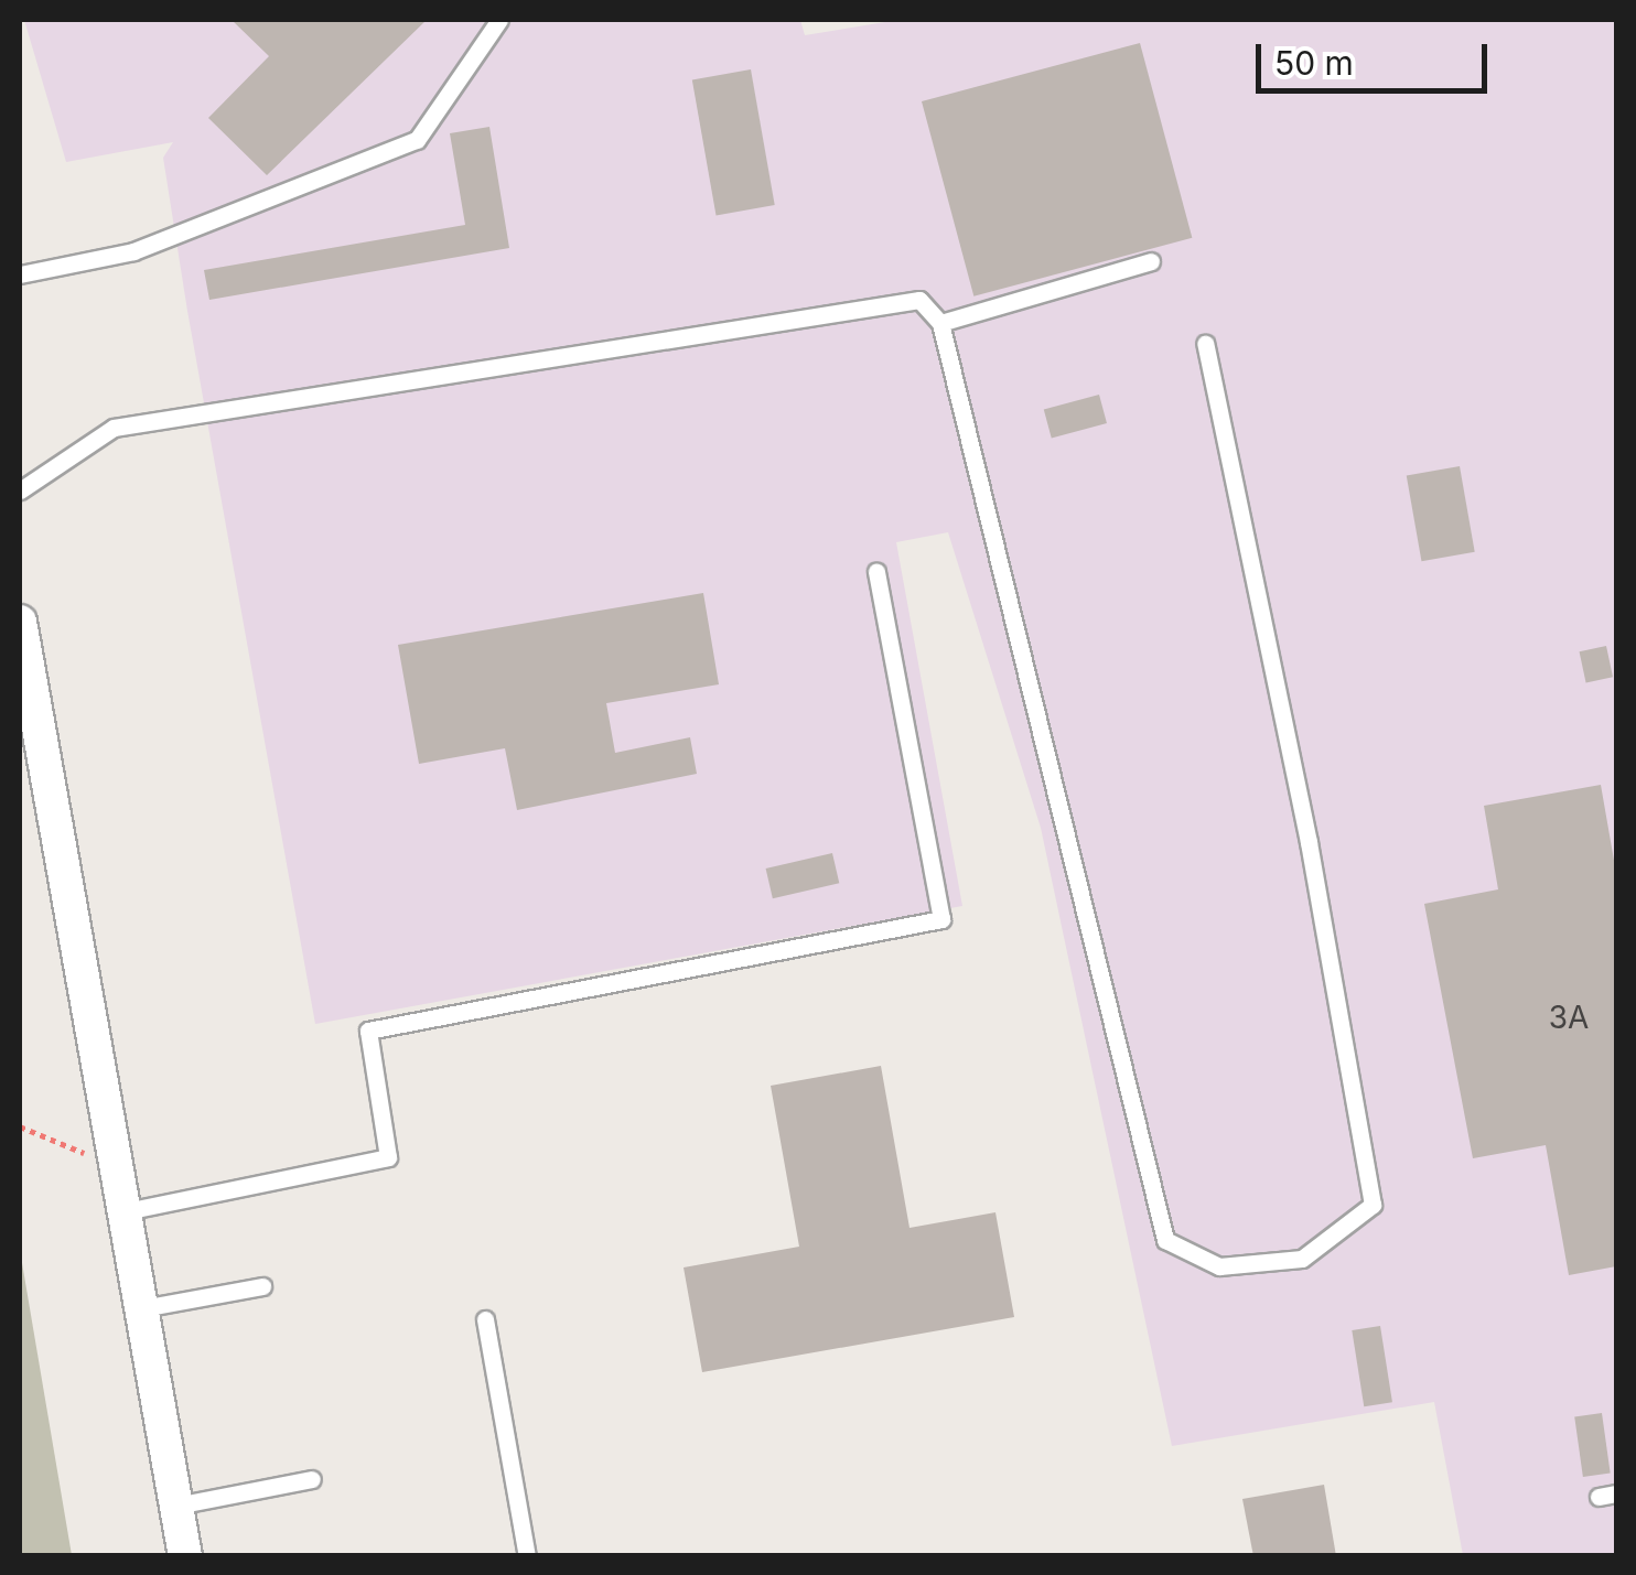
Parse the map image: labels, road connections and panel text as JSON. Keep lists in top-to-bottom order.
{
  "house_numbers": ["3А"],
  "scale_bar": "50 m"
}
